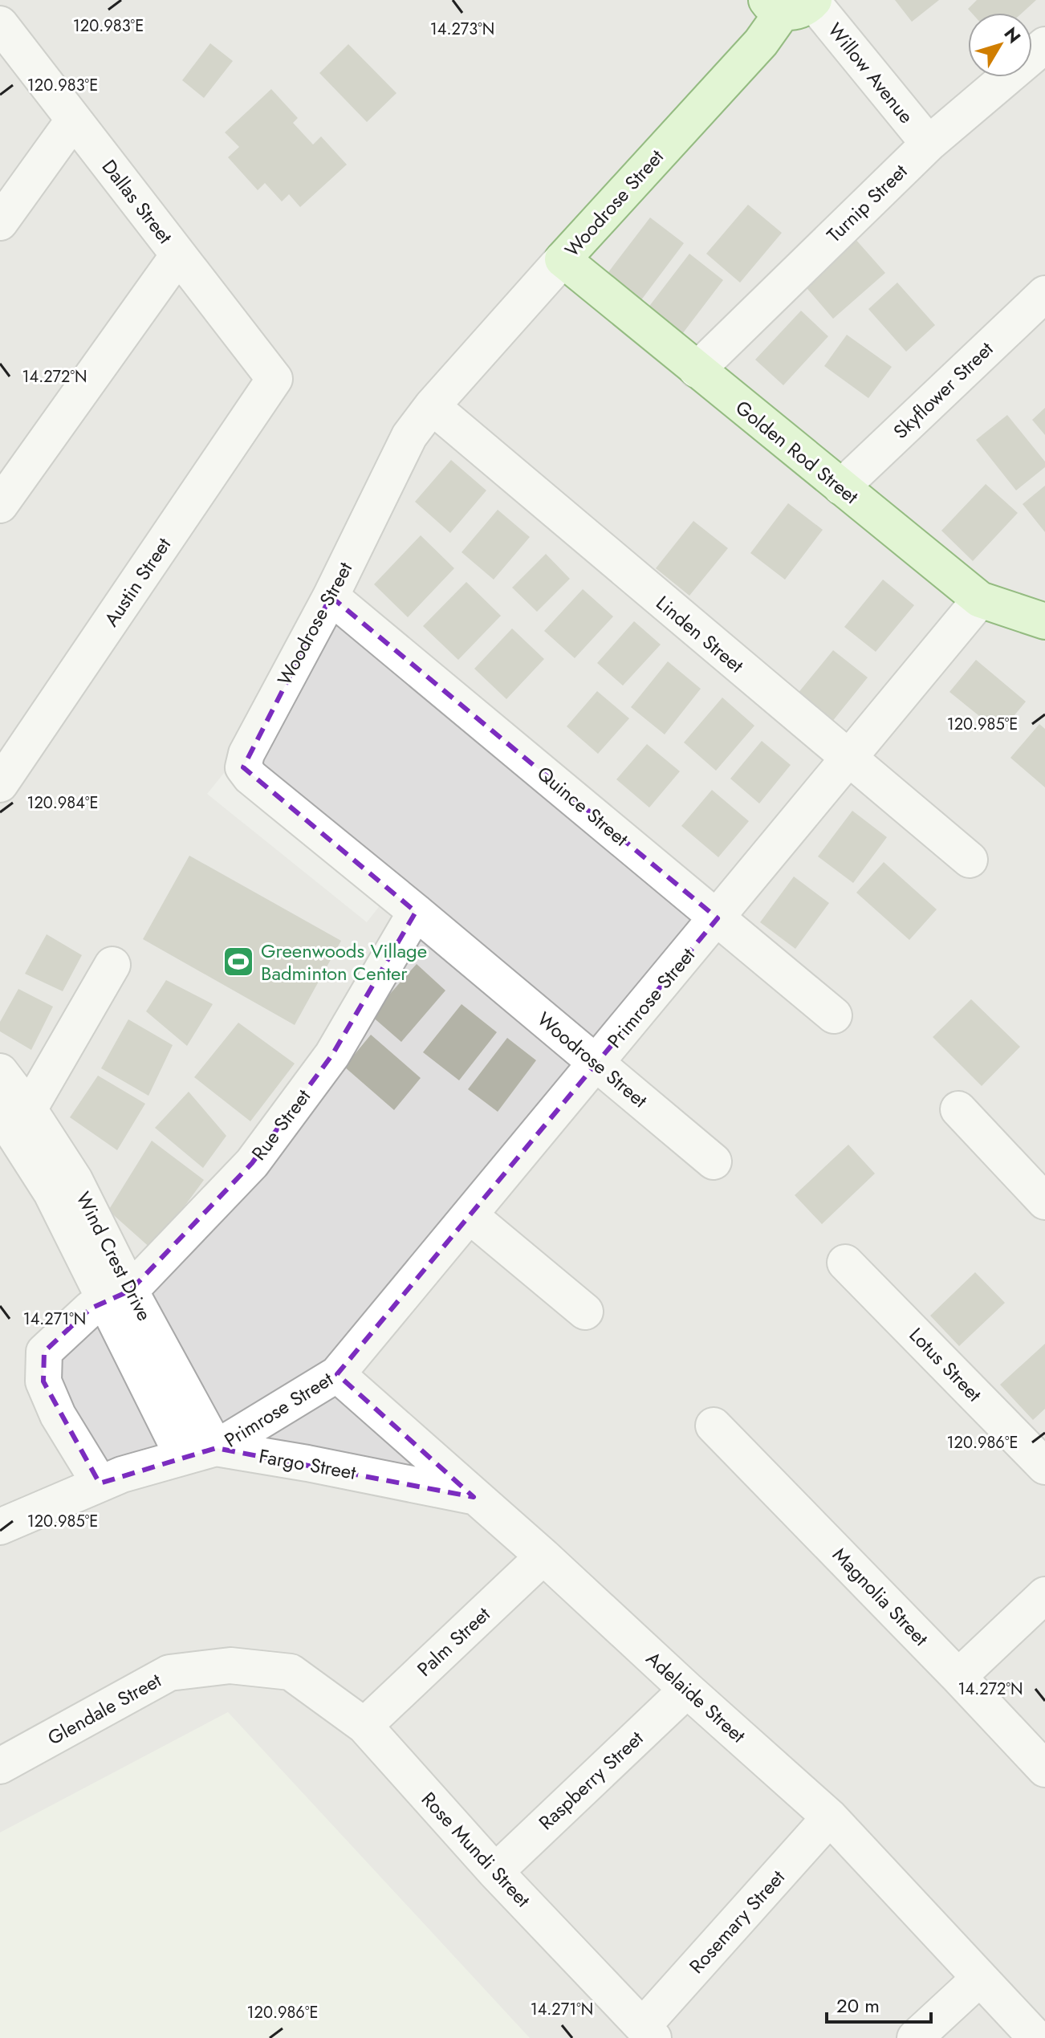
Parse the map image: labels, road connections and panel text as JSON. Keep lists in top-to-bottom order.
{
  "streets": {
    "street": [
      "Willow Avenue",
      "Dallas Street",
      "Woodrose Street",
      "Turnip Street",
      "Skyflower Street",
      "Golden Rod Street",
      "Austin Street",
      "Linden Street",
      "Quince Street",
      "Primrose Street",
      "Rue Street",
      "Wind Crest Drive",
      "Lotus Street",
      "Fargo Street",
      "Magnolia Street",
      "Palm Street",
      "Adelaide Street",
      "Glendale Street",
      "Raspberry Street",
      "Rose Mundi Street",
      "Rosemary Street"
    ]
  },
  "crossings": [
    ["Willow Avenue", "Woodrose Street"],
    ["Willow Avenue", "Turnip Street"],
    ["Dallas Street", "Austin Street"],
    ["Woodrose Street", "Golden Rod Street"],
    ["Woodrose Street", "Linden Street"],
    ["Woodrose Street", "Quince Street"],
    ["Woodrose Street", "Primrose Street"],
    ["Woodrose Street", "Rue Street"],
    ["Turnip Street", "Golden Rod Street"],
    ["Skyflower Street", "Golden Rod Street"],
    ["Golden Rod Street", "Primrose Street"],
    ["Linden Street", "Primrose Street"],
    ["Quince Street", "Primrose Street"],
    ["Primrose Street", "Wind Crest Drive"],
    ["Primrose Street", "Fargo Street"],
    ["Primrose Street", "Adelaide Street"],
    ["Rue Street", "Wind Crest Drive"],
    ["Rue Street", "Fargo Street"],
    ["Wind Crest Drive", "Fargo Street"],
    ["Fargo Street", "Adelaide Street"],
    ["Palm Street", "Adelaide Street"],
    ["Palm Street", "Rose Mundi Street"],
    ["Adelaide Street", "Raspberry Street"],
    ["Adelaide Street", "Rosemary Street"],
    ["Glendale Street", "Rose Mundi Street"],
    ["Raspberry Street", "Rose Mundi Street"],
    ["Rose Mundi Street", "Rosemary Street"]
  ],
  "places": {
    "sports": ["Greenwoods Village Badminton Center"]
  },
  "scale_bar": "20 m",
  "north": "top right",
  "coordinates": [
    "120.983°E",
    "14.273°N",
    "14.272°N",
    "120.985°E",
    "120.984°E",
    "14.271°N",
    "120.986°E"
  ]
}
